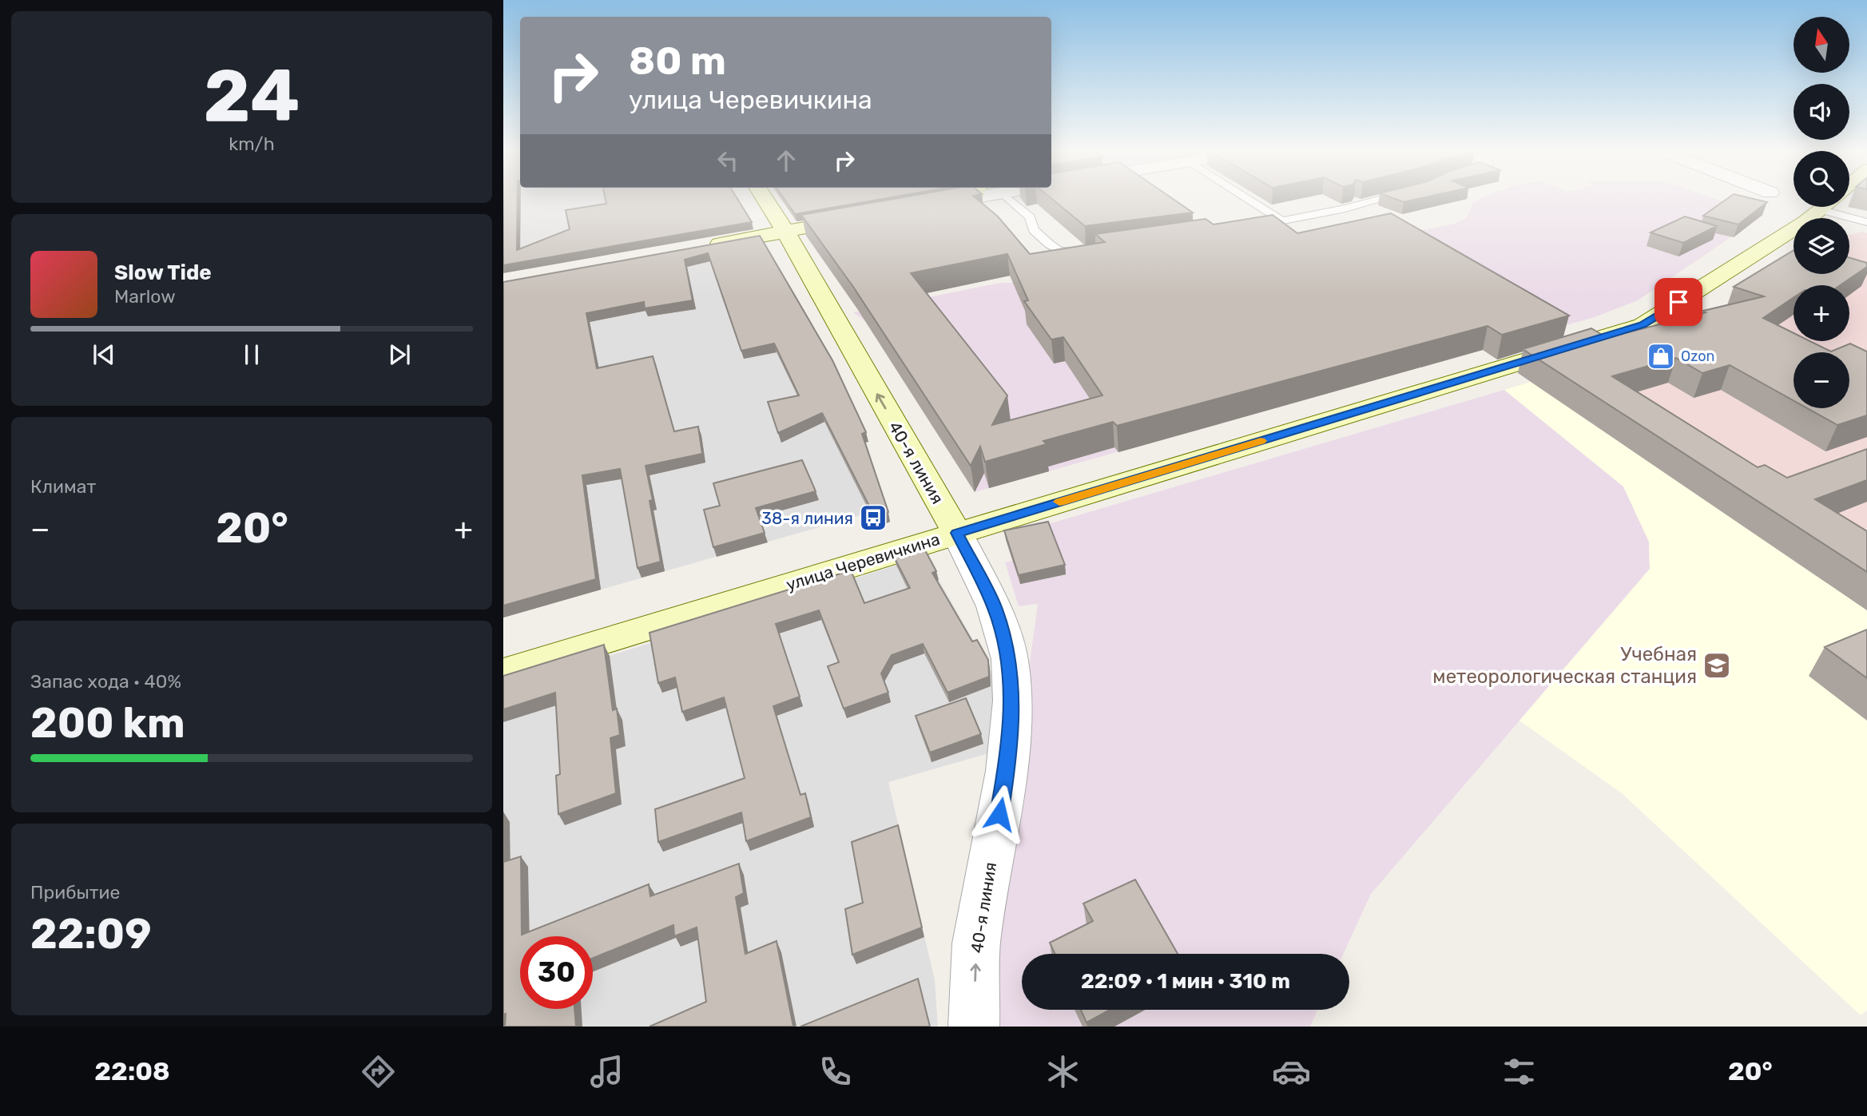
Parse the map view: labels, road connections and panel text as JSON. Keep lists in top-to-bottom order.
{
  "streets": {
    "street": ["40-я линия", "улица Черевичкина"]
  },
  "crossings": [
    ["40-я линия", "улица Черевичкина"]
  ],
  "one_way": ["40-я линия"],
  "places": {
    "shop": ["Ozon"],
    "bus stop": ["38-я линия"],
    "school or university": ["Учебная метеорологическая станция"]
  },
  "north": "top",
  "page": {
    "tile": [
      ["24", "km/h"],
      "Климат",
      ["Запас хода · 40%", "200 km"],
      ["Прибытие", "22:09"]
    ],
    "map_buttons": ["+", "−"],
    "turn": ["80 m", "улица Черевичкина"],
    "song": ["Slow Tide", "Marlow"],
    "heat": ["−", "20°", "+"],
    "limit": "30",
    "trip": "22:09 · 1 мин · 310 m",
    "tabs": ["22:08", "20°"]
  }
}
